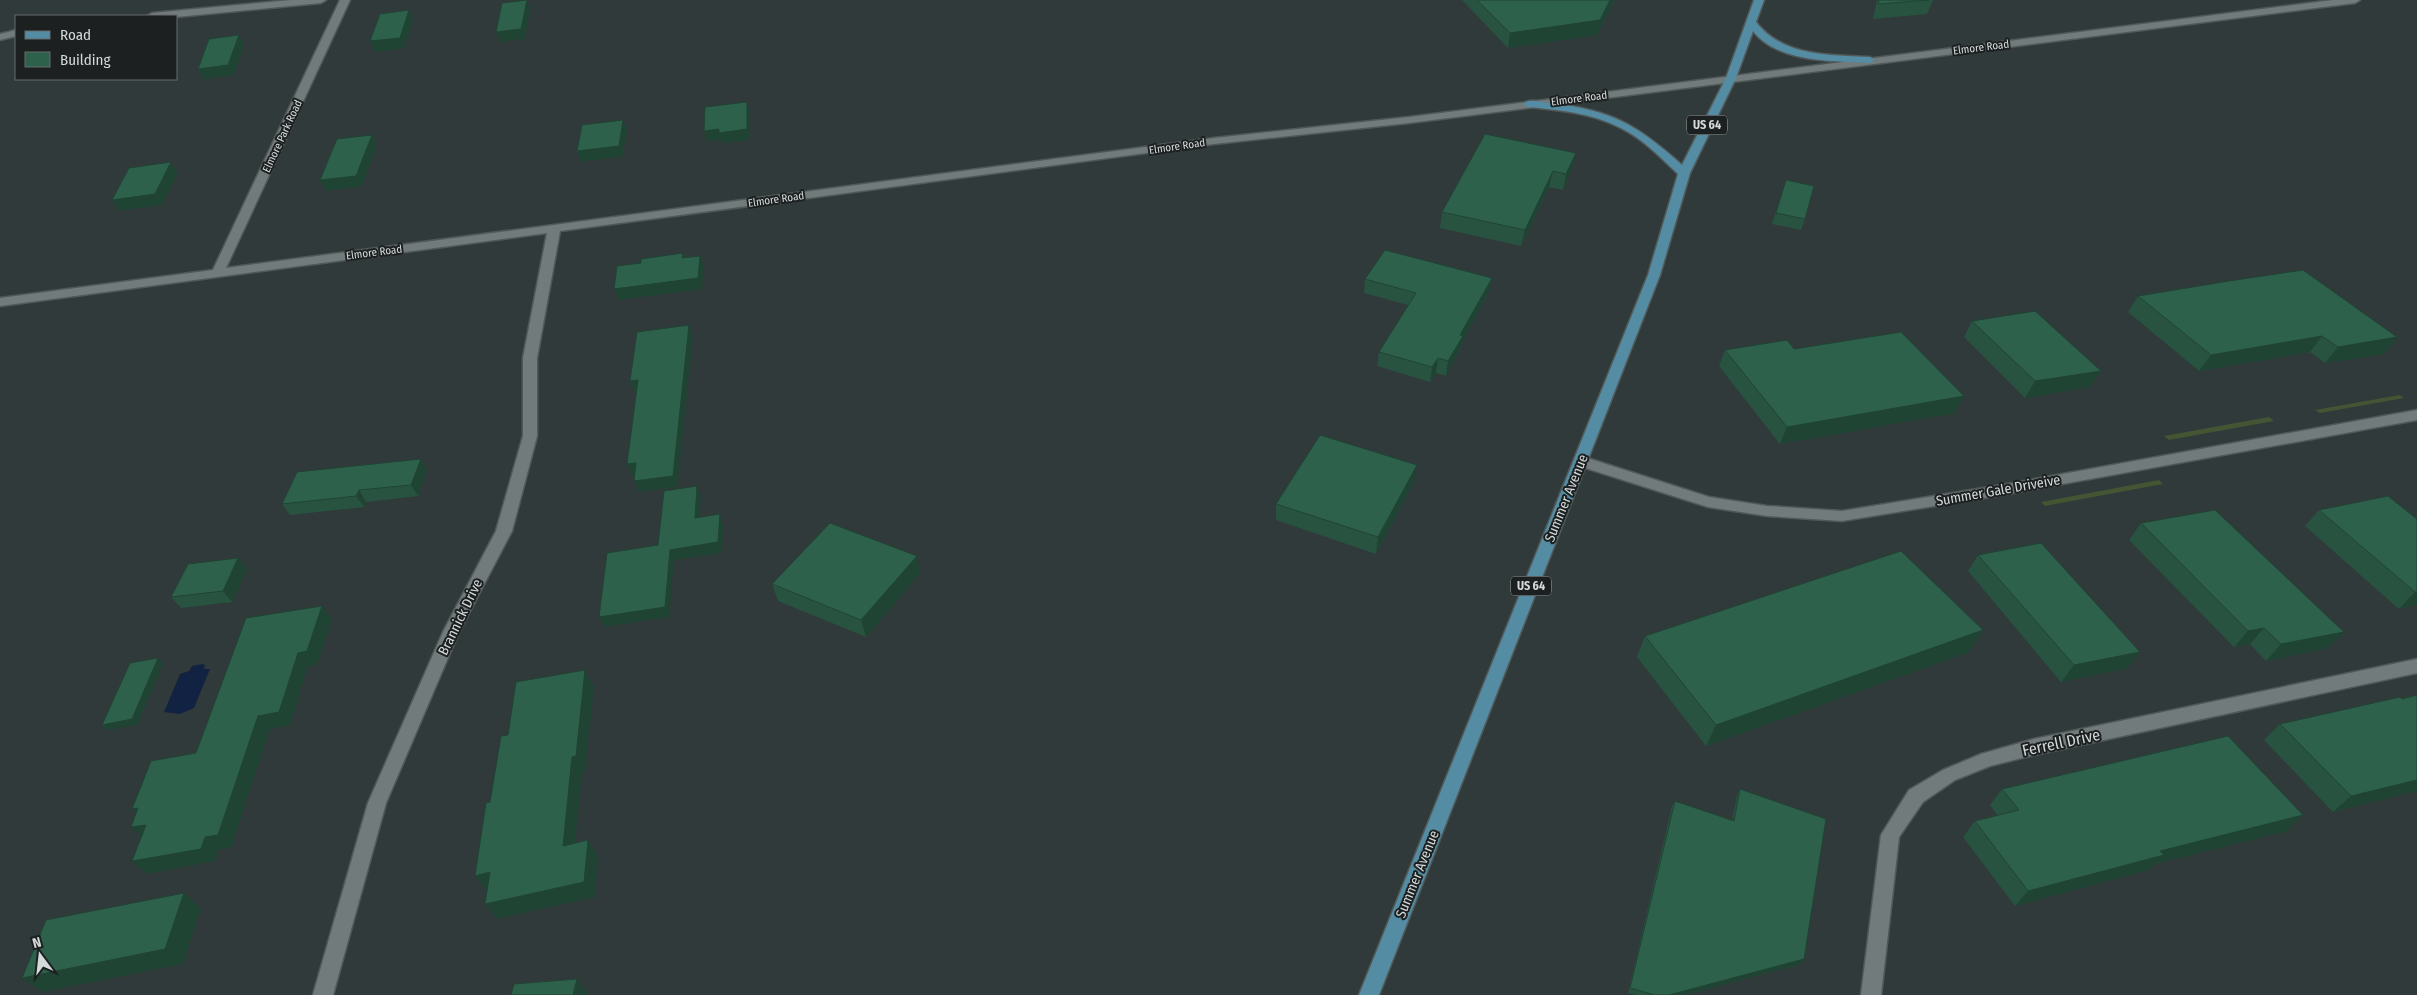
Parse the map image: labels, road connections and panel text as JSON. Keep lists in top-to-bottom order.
{
  "streets": {
    "main road": ["US 64", "Summer Avenue"],
    "street": [
      "Elmore Road",
      "Elmore Park Road",
      "Summer Gale Driveive",
      "Brannick Drive",
      "Ferrell Drive"
    ]
  },
  "crossings": [
    ["Elmore Road", "Elmore Park Road"],
    ["Elmore Road", "Summer Avenue"],
    ["Elmore Road", "Brannick Drive"],
    ["Summer Gale Driveive", "Summer Avenue"]
  ],
  "legend": ["Road", "Building"],
  "north": "top"
}
